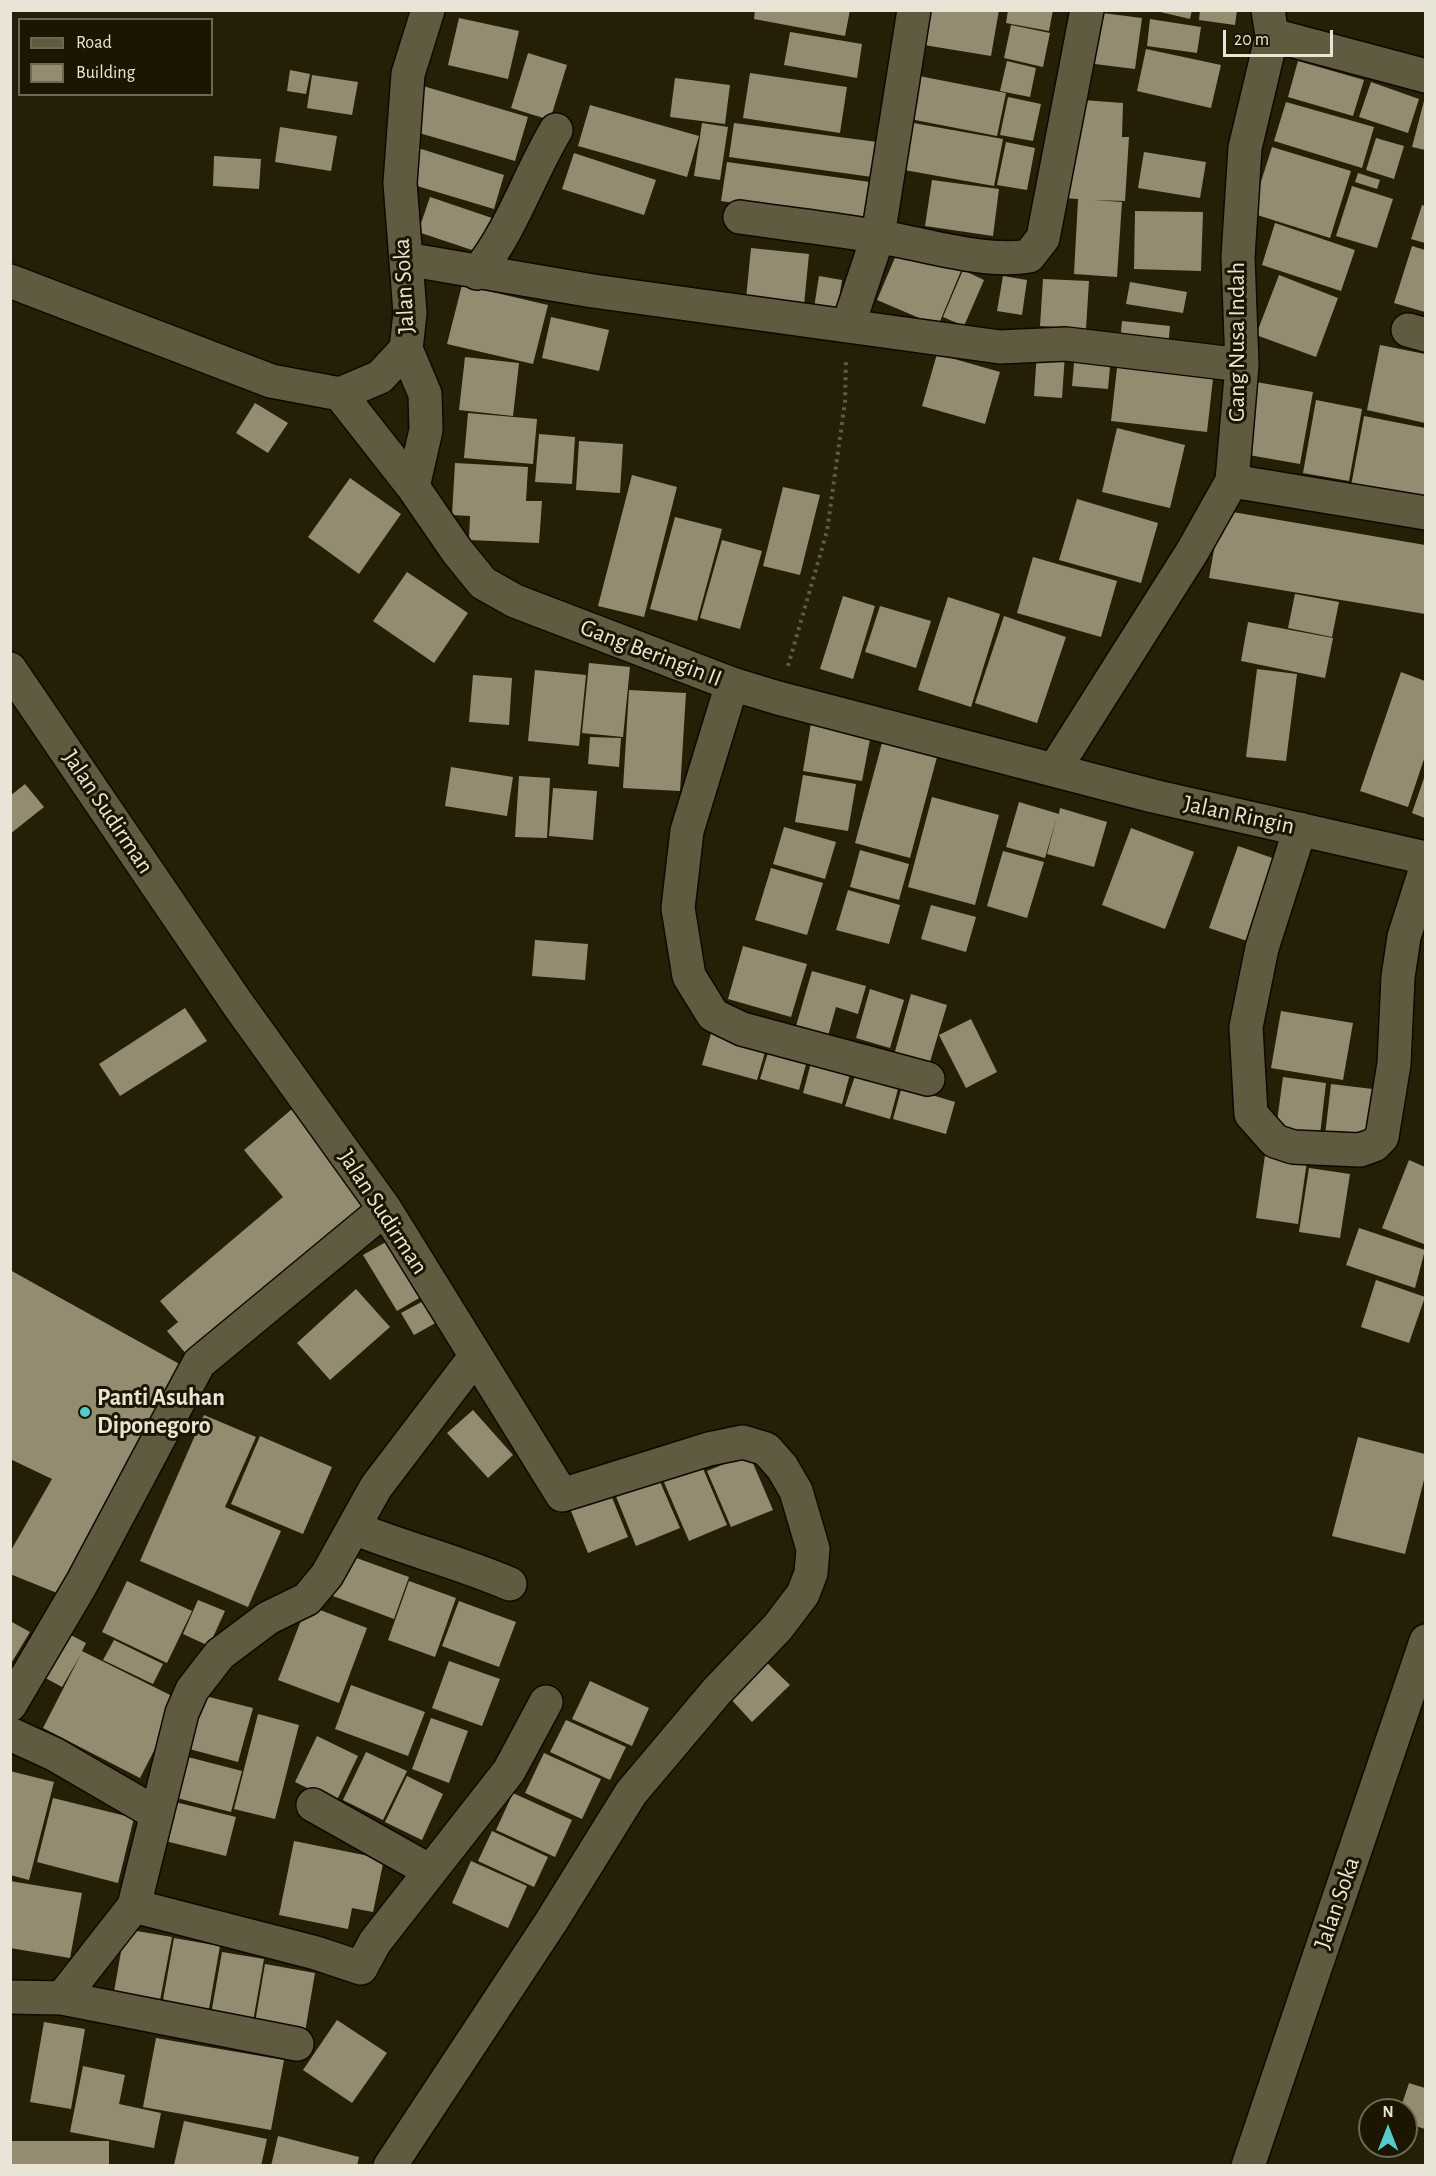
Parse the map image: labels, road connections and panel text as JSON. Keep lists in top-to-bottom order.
{
  "streets": {
    "street": [
      "Jalan Soka",
      "Gang Nusa Indah",
      "Gang Beringin II",
      "Jalan Sudirman",
      "Jalan Ringin"
    ]
  },
  "crossings": [
    ["Jalan Soka", "Gang Beringin II"],
    ["Gang Nusa Indah", "Gang Beringin II"],
    ["Gang Nusa Indah", "Jalan Ringin"],
    ["Gang Beringin II", "Jalan Ringin"]
  ],
  "places": ["Panti Asuhan Diponegoro"],
  "legend": ["Road", "Building"],
  "scale_bar": "20 m",
  "north": "top"
}
